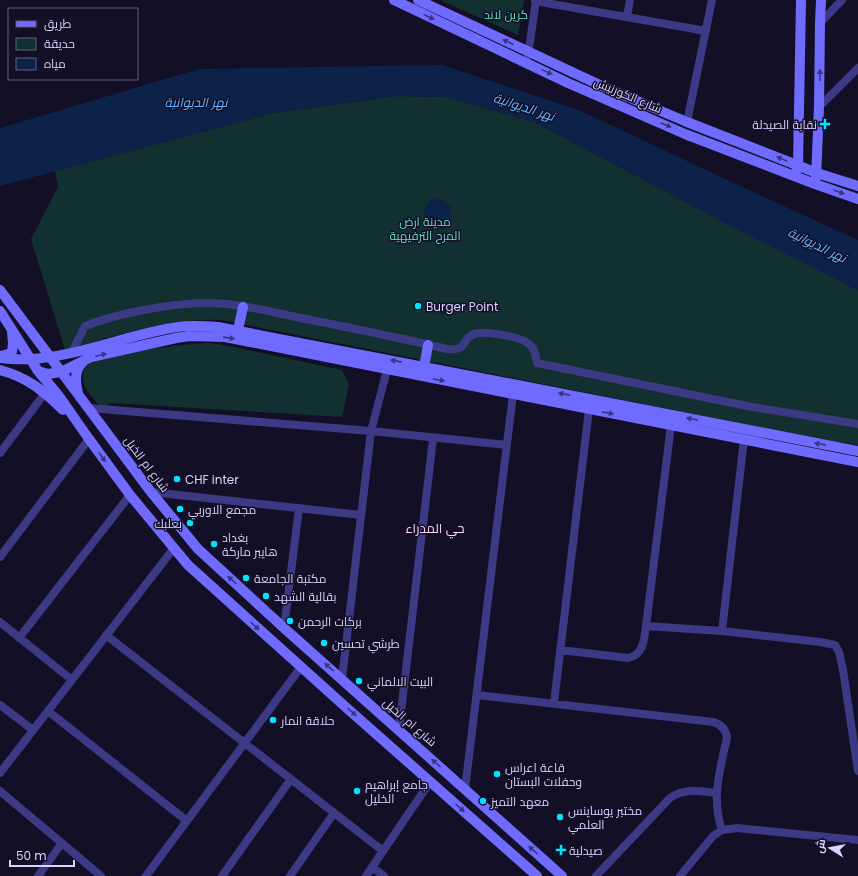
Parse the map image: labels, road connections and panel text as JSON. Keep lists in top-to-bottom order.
{
  "streets": {
    "main road": ["شارع الكورنيش", "شارع ام الخيل"]
  },
  "districts": ["حي المدراء"],
  "water": ["نهر الديوانية"],
  "parks": ["كرين لاند", "مدينة ارض المرح الترفيهية"],
  "places": {
    "health": ["نقابة الصيدلة", "صيدلية"],
    "other": [
      "Burger Point",
      "CHF inter",
      "مجمع الاوربي",
      "بعلبك",
      "بغداد هايبر ماركة",
      "مكتبة الجامعة",
      "بقالية الشهد",
      "بركات الرحمن",
      "طرشي تحسين",
      "البيت الالماني",
      "حلاقة انمار",
      "قاعة اعراس وحفلات البستان",
      "جامع إبراهيم الخليل",
      "معهد التميز",
      "مختبر يوساينس العلمي"
    ]
  },
  "legend": ["طريق", "حديقة", "مياه"],
  "scale_bar": "50 m",
  "north": "left"
}
